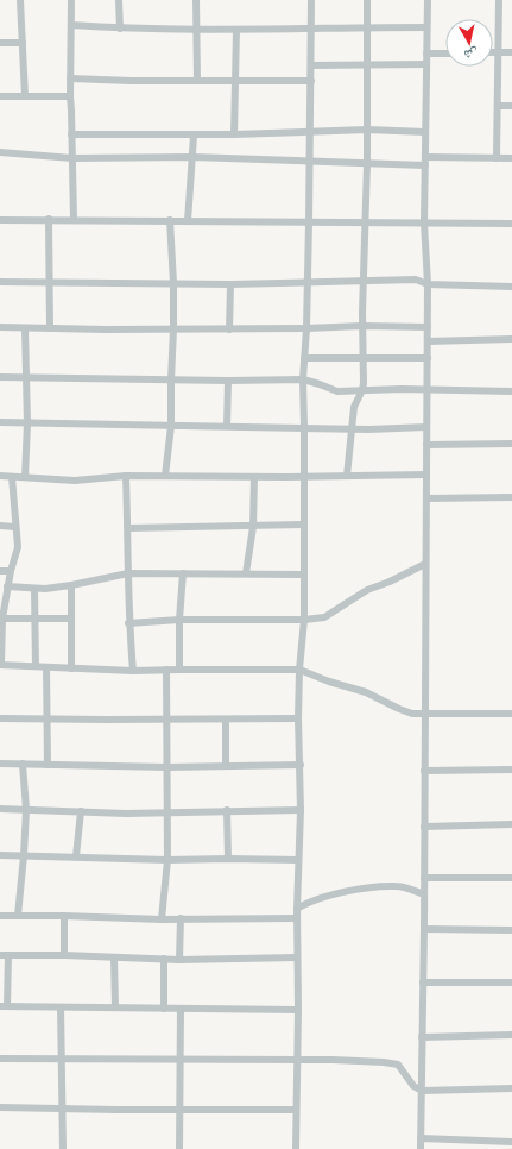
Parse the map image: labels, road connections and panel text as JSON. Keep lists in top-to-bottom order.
{
  "north": "bottom"
}
